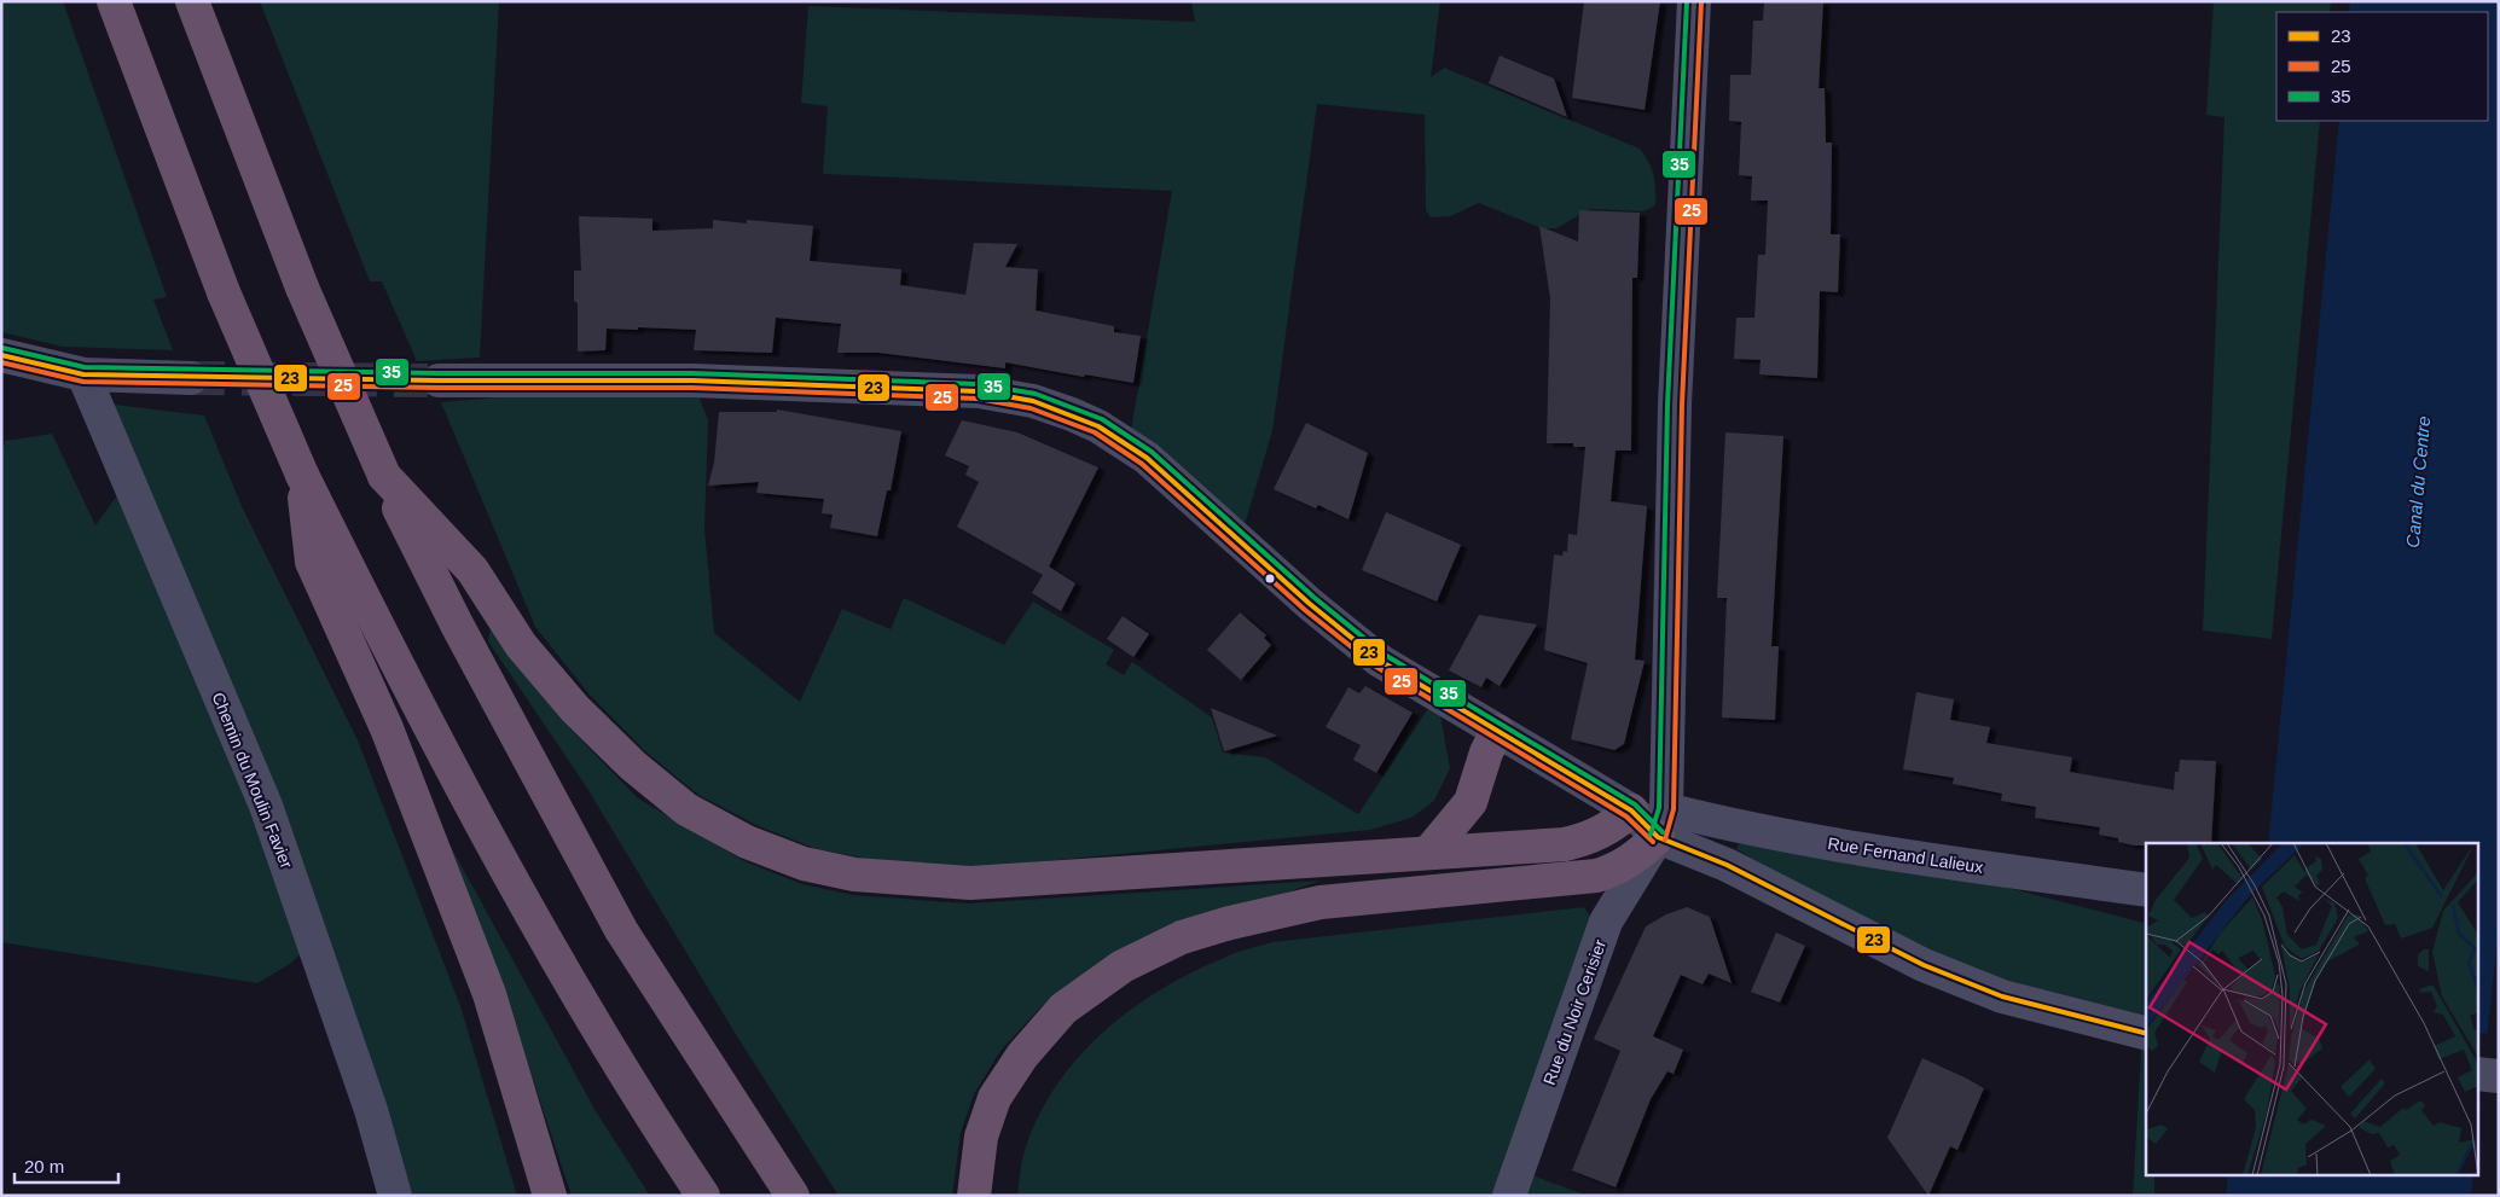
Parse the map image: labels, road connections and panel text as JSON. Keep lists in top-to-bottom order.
{
  "streets": {
    "street": ["Chemin du Moulin Favier", "Rue Fernand Lalieux", "Rue du Noir Cerisier"]
  },
  "crossings": [
    ["Rue Fernand Lalieux", "Rue du Noir Cerisier"]
  ],
  "water": ["Canal du Centre"],
  "lines": ["transit line 25", "transit line 35", "transit line 23"],
  "legend": ["23", "25", "35"],
  "scale_bar": "20 m"
}
